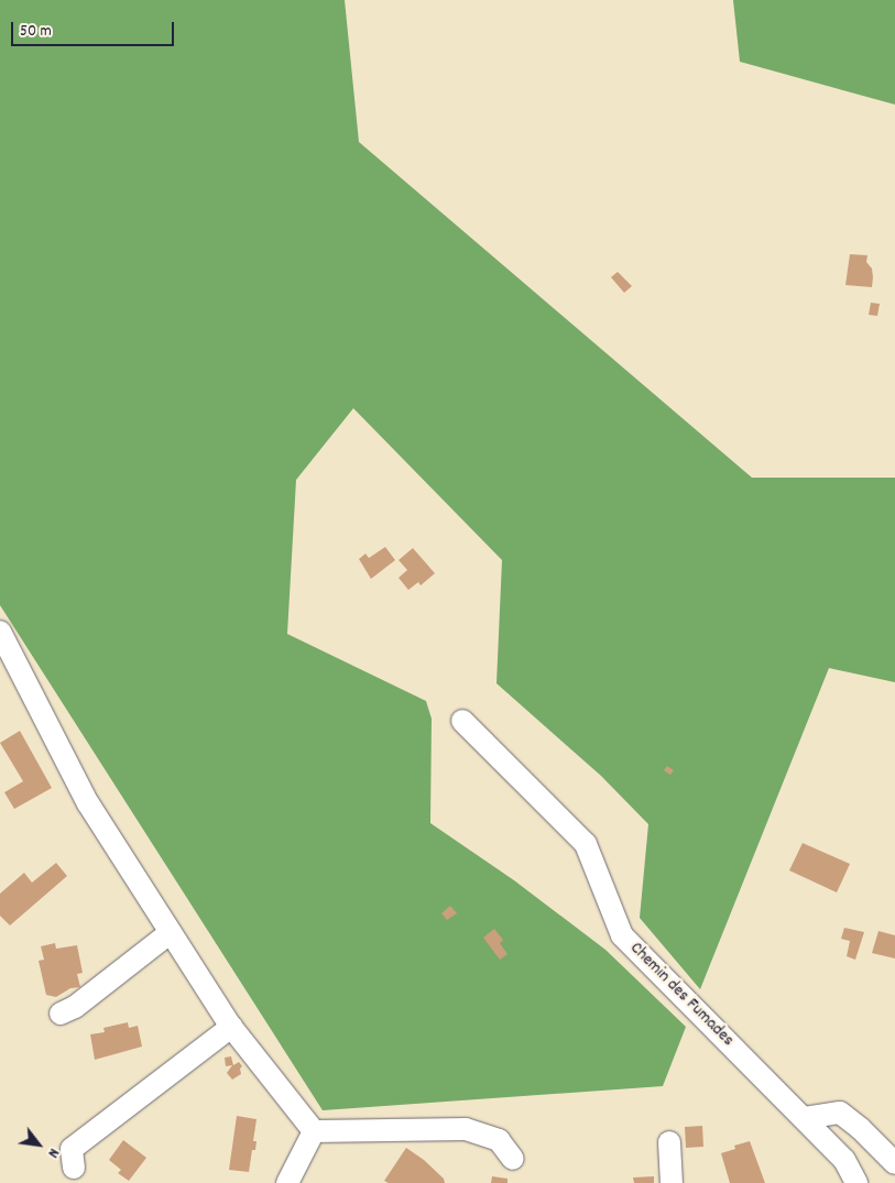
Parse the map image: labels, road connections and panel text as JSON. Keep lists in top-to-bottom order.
{
  "streets": {
    "street": ["Chemin des Fumades"]
  },
  "scale_bar": "50 m",
  "north": "bottom right"
}
